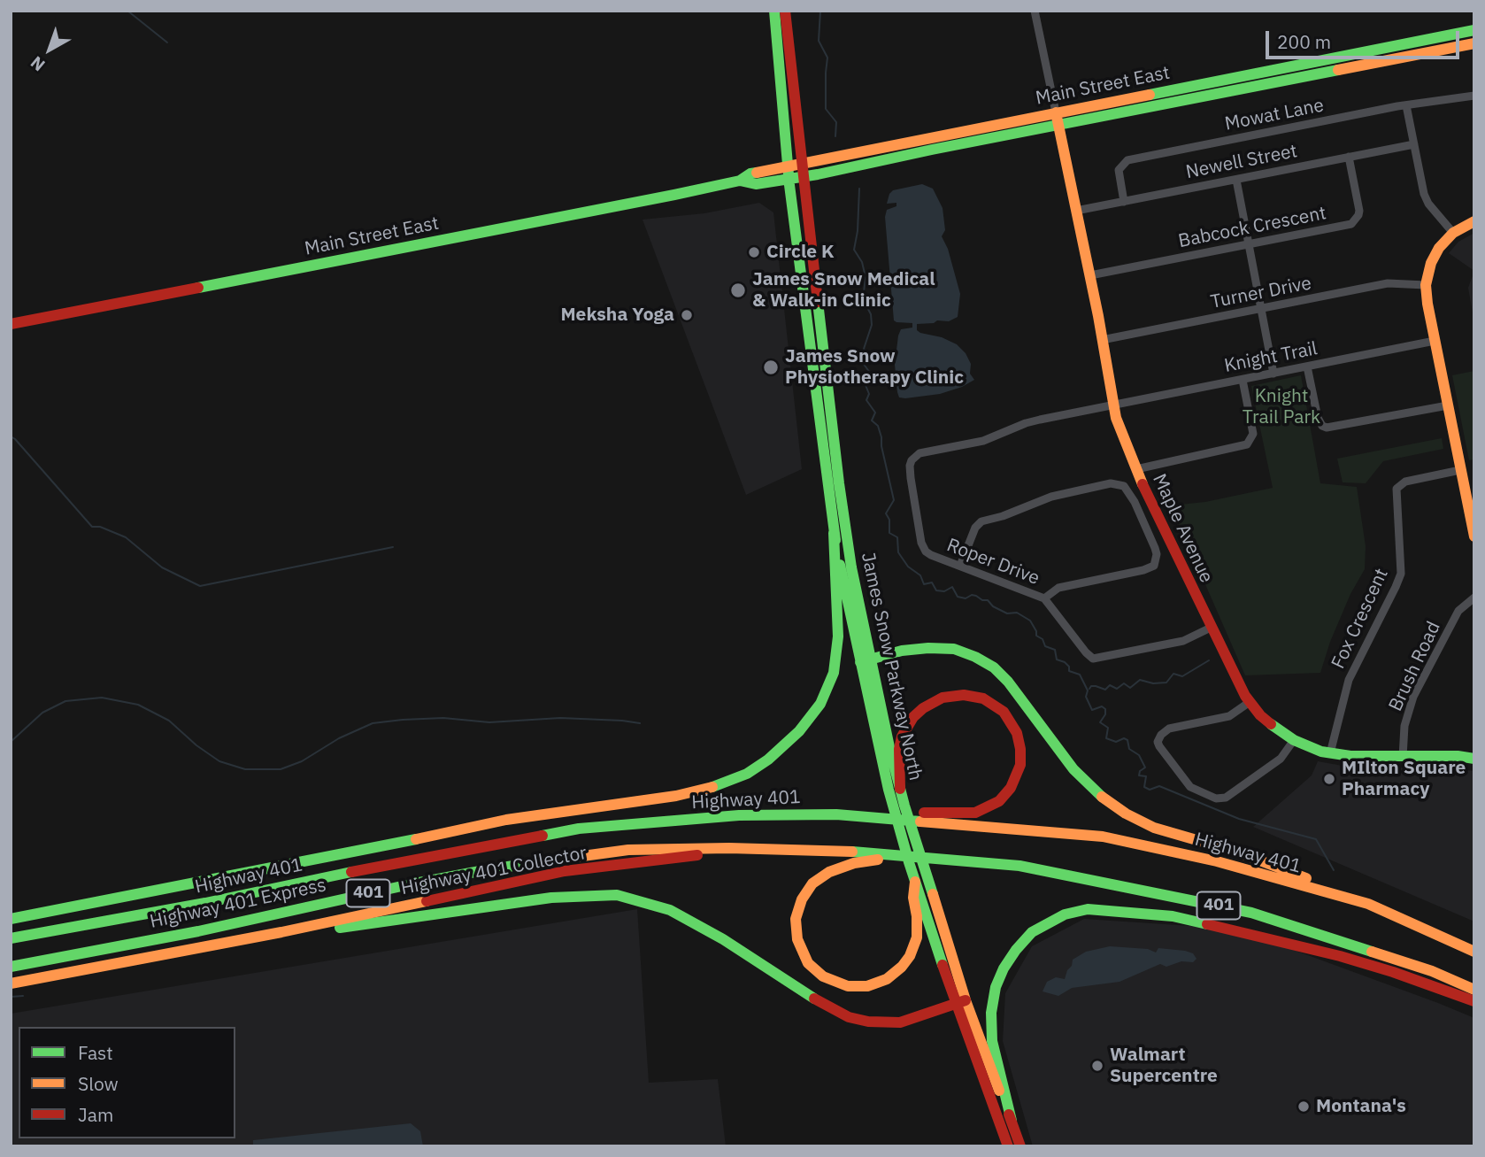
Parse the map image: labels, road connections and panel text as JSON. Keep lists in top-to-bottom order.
{
  "streets": {
    "main road": [
      "Main Street East",
      "Maple Avenue",
      "James Snow Parkway North",
      "Highway 401",
      "Highway 401 Collector",
      "401",
      "Highway 401 Express"
    ],
    "street": [
      "Mowat Lane",
      "Newell Street",
      "Babcock Crescent",
      "Turner Drive",
      "Knight Trail",
      "Roper Drive",
      "Fox Crescent",
      "Brush Road"
    ]
  },
  "crossings": [
    ["Main Street East", "Maple Avenue"],
    ["Main Street East", "James Snow Parkway North"],
    ["Mowat Lane", "Newell Street"],
    ["Newell Street", "Babcock Crescent"],
    ["Newell Street", "Maple Avenue"],
    ["Babcock Crescent", "Maple Avenue"],
    ["Turner Drive", "Maple Avenue"],
    ["Knight Trail", "Maple Avenue"],
    ["Knight Trail", "Roper Drive"],
    ["Maple Avenue", "Roper Drive"],
    ["Maple Avenue", "Fox Crescent"],
    ["Maple Avenue", "Brush Road"],
    ["Highway 401 Collector", "401"],
    ["Highway 401 Collector", "Highway 401 Express"],
    ["401", "Highway 401 Express"]
  ],
  "parks": ["Knight Trail Park"],
  "places": [
    "Circle K",
    "James Snow Medical & Walk-in Clinic",
    "Meksha Yoga",
    "James Snow Physiotherapy Clinic",
    "MIlton Square Pharmacy",
    "Walmart Supercentre",
    "Montana's"
  ],
  "legend": ["Fast", "Slow", "Jam"],
  "scale_bar": "200 m",
  "north": "bottom left"
}
